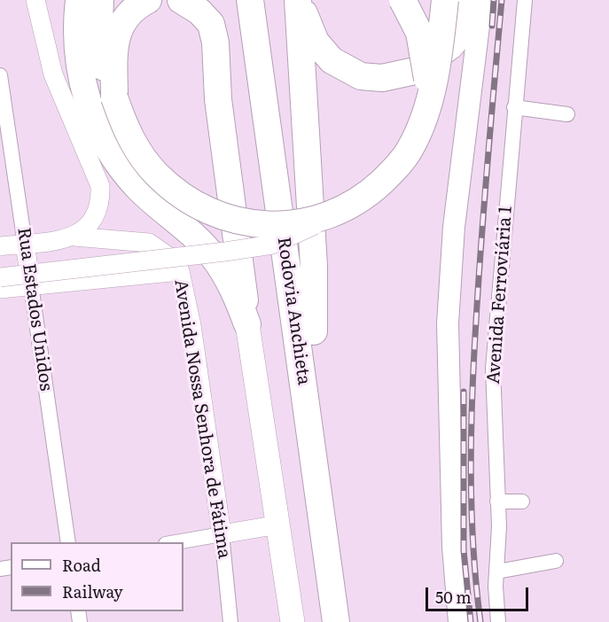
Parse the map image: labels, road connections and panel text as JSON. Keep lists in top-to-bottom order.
{
  "streets": {
    "highway": ["Rodovia Anchieta"],
    "street": ["Avenida Ferroviária 1", "Rua Estados Unidos", "Avenida Nossa Senhora de Fátima"]
  },
  "crossings": [
    ["Rua Estados Unidos", "Avenida Nossa Senhora de Fátima"]
  ],
  "legend": ["Road", "Railway"],
  "scale_bar": "50 m"
}
